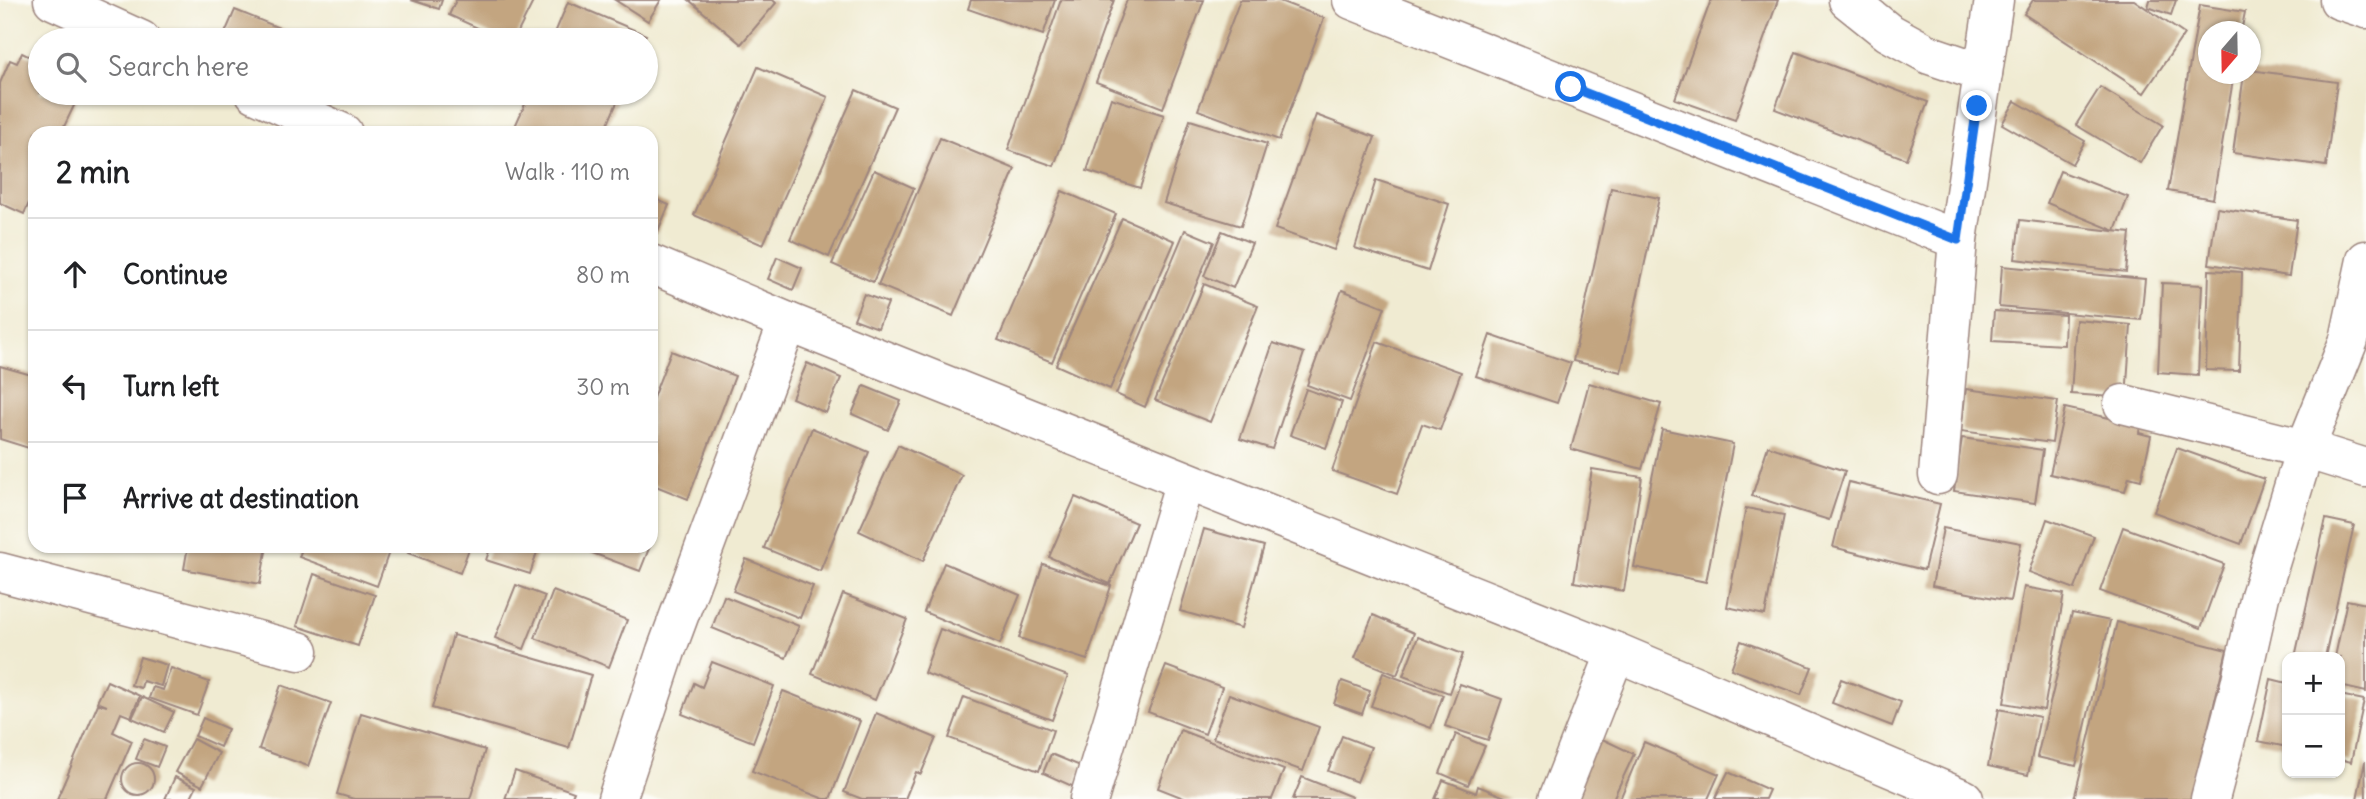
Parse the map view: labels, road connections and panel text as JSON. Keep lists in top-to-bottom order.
{
  "north": "bottom",
  "page": {
    "search": "Search here",
    "heading": ["2 min", "Walk · 110 m"],
    "list": [
      ["Continue", "80 m"],
      ["Turn left", "30 m"],
      "Arrive at destination"
    ],
    "map_buttons": ["+", "−"]
  }
}
